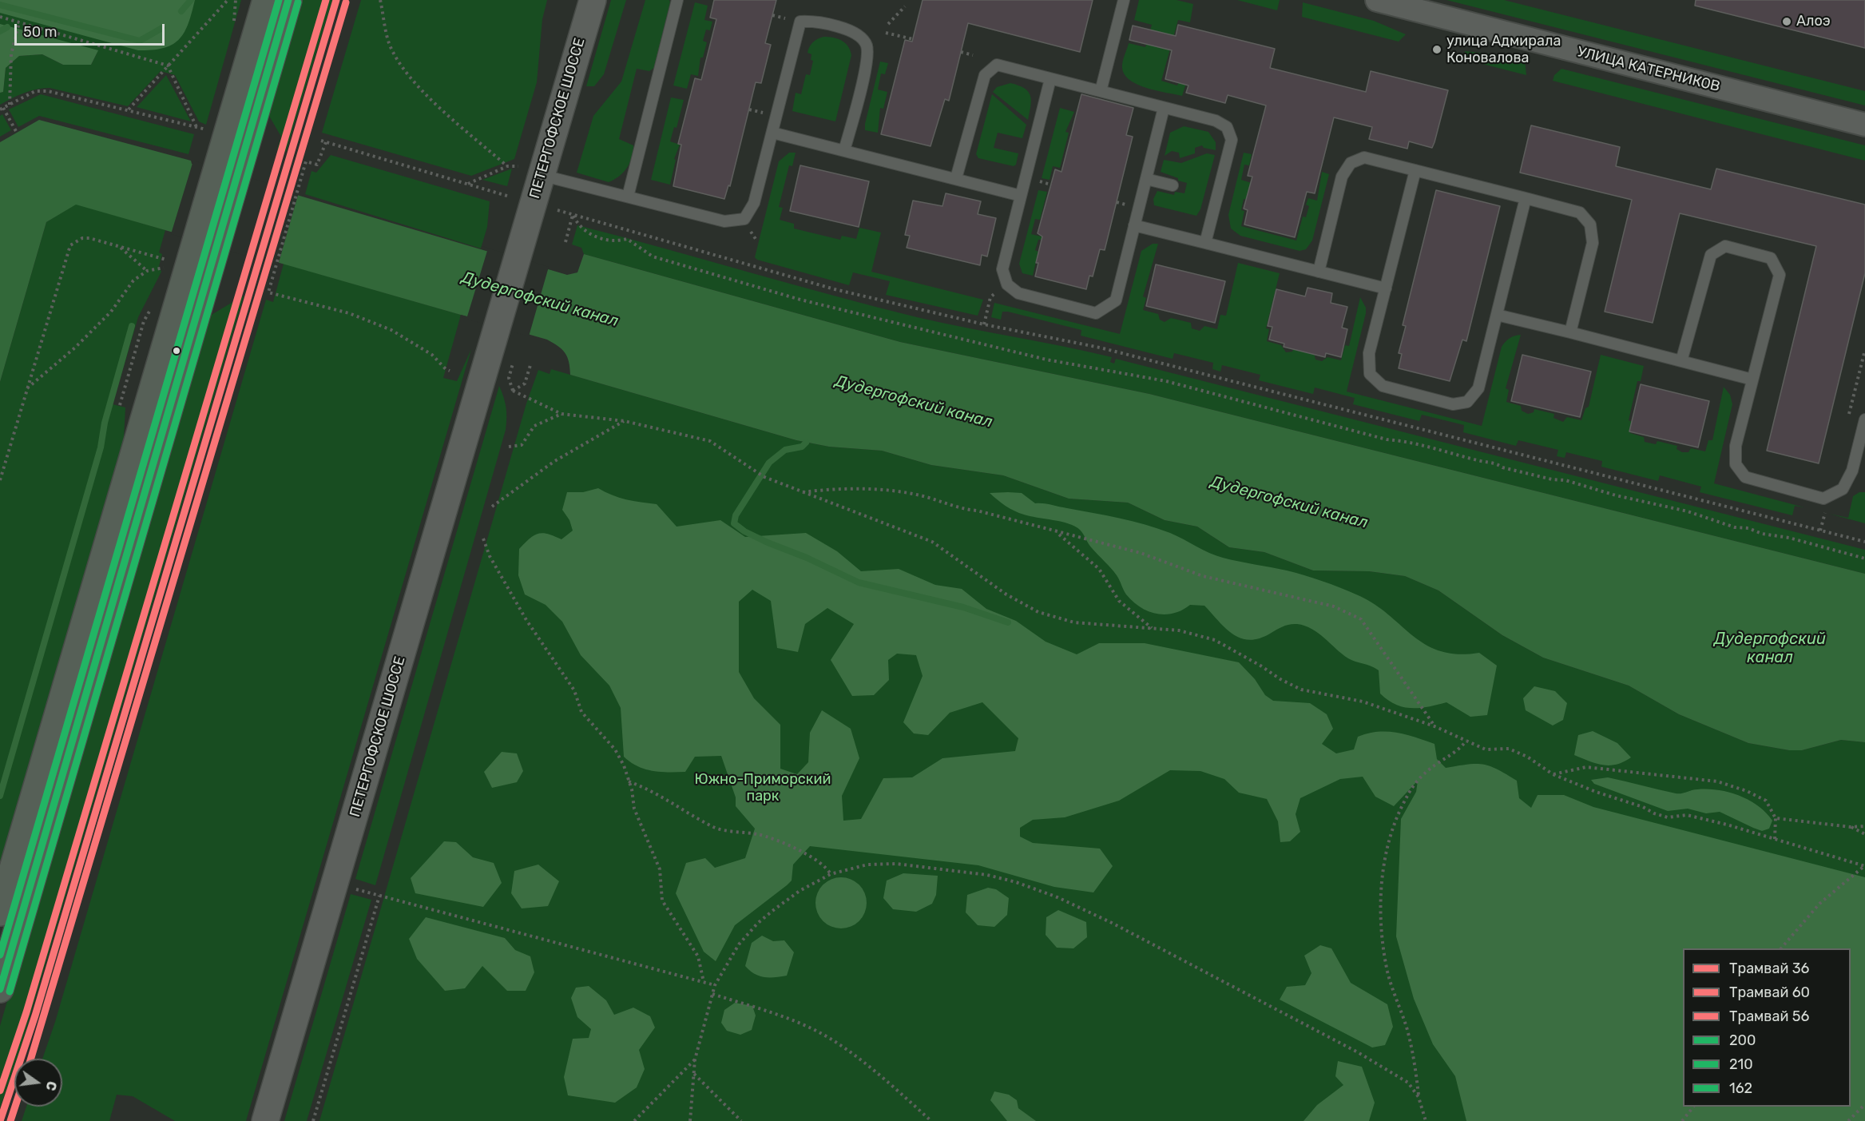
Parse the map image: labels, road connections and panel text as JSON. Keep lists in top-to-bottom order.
{
  "streets": {
    "street": ["УЛИЦА КАТЕРНИКОВ", "ПЕТЕРГОФСКОЕ ШОССЕ"]
  },
  "water": ["Дудергофский канал"],
  "parks": ["Южно-Приморский парк"],
  "places": ["Алоэ", "улица Адмирала Коновалова"],
  "lines": [
    "tram line 36",
    "tram line 56",
    "transit line 200",
    "transit line 162",
    "tram line 60",
    "transit line 210"
  ],
  "legend": [
    "Трамвай 36",
    "Трамвай 60",
    "Трамвай 56",
    "200",
    "210",
    "162"
  ],
  "scale_bar": "50 m",
  "north": "right"
}
